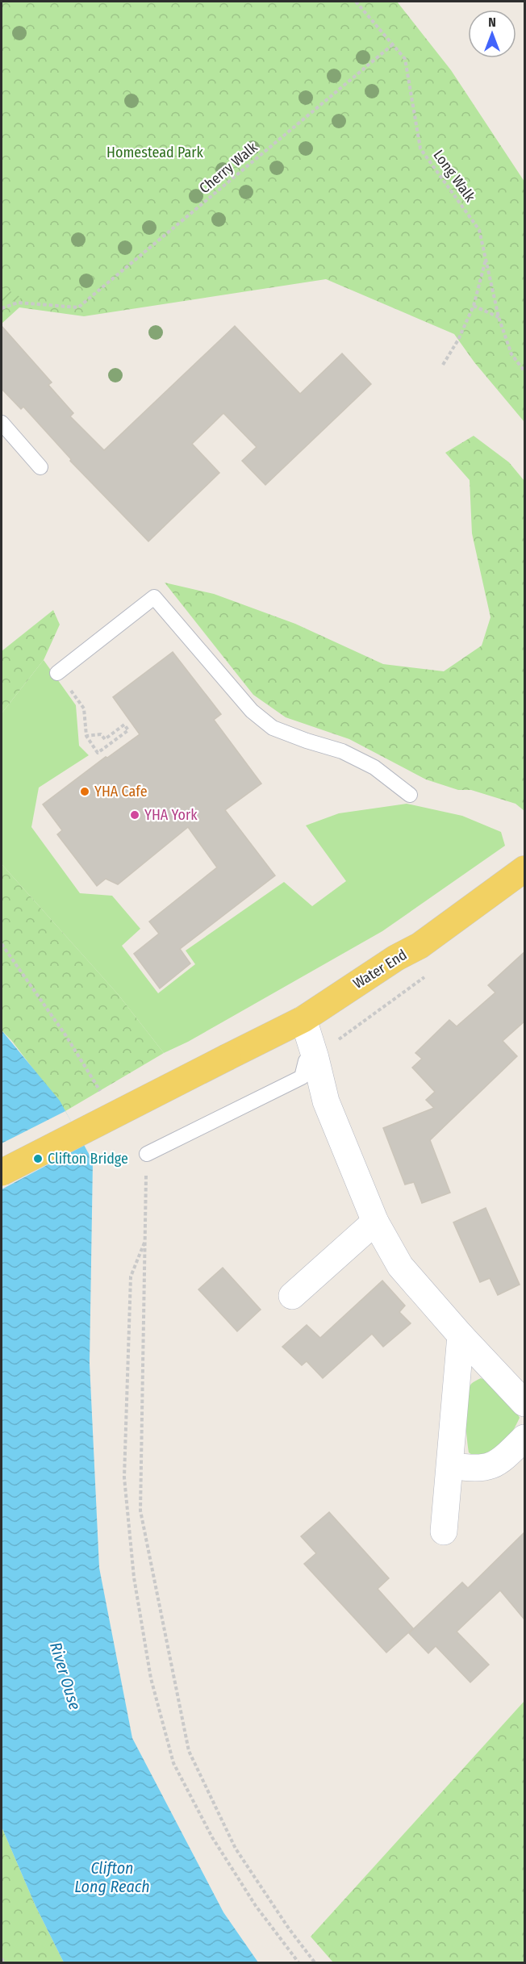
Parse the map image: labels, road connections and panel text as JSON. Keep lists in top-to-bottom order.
{
  "streets": {
    "main road": ["Water End"],
    "path": ["Cherry Walk", "Long Walk"]
  },
  "crossings": [
    ["Cherry Walk", "Long Walk"]
  ],
  "water": ["River Ouse", "Clifton Long Reach"],
  "parks": ["Homestead Park"],
  "places": ["YHA Cafe", "YHA York", "Clifton Bridge"],
  "north": "top"
}
